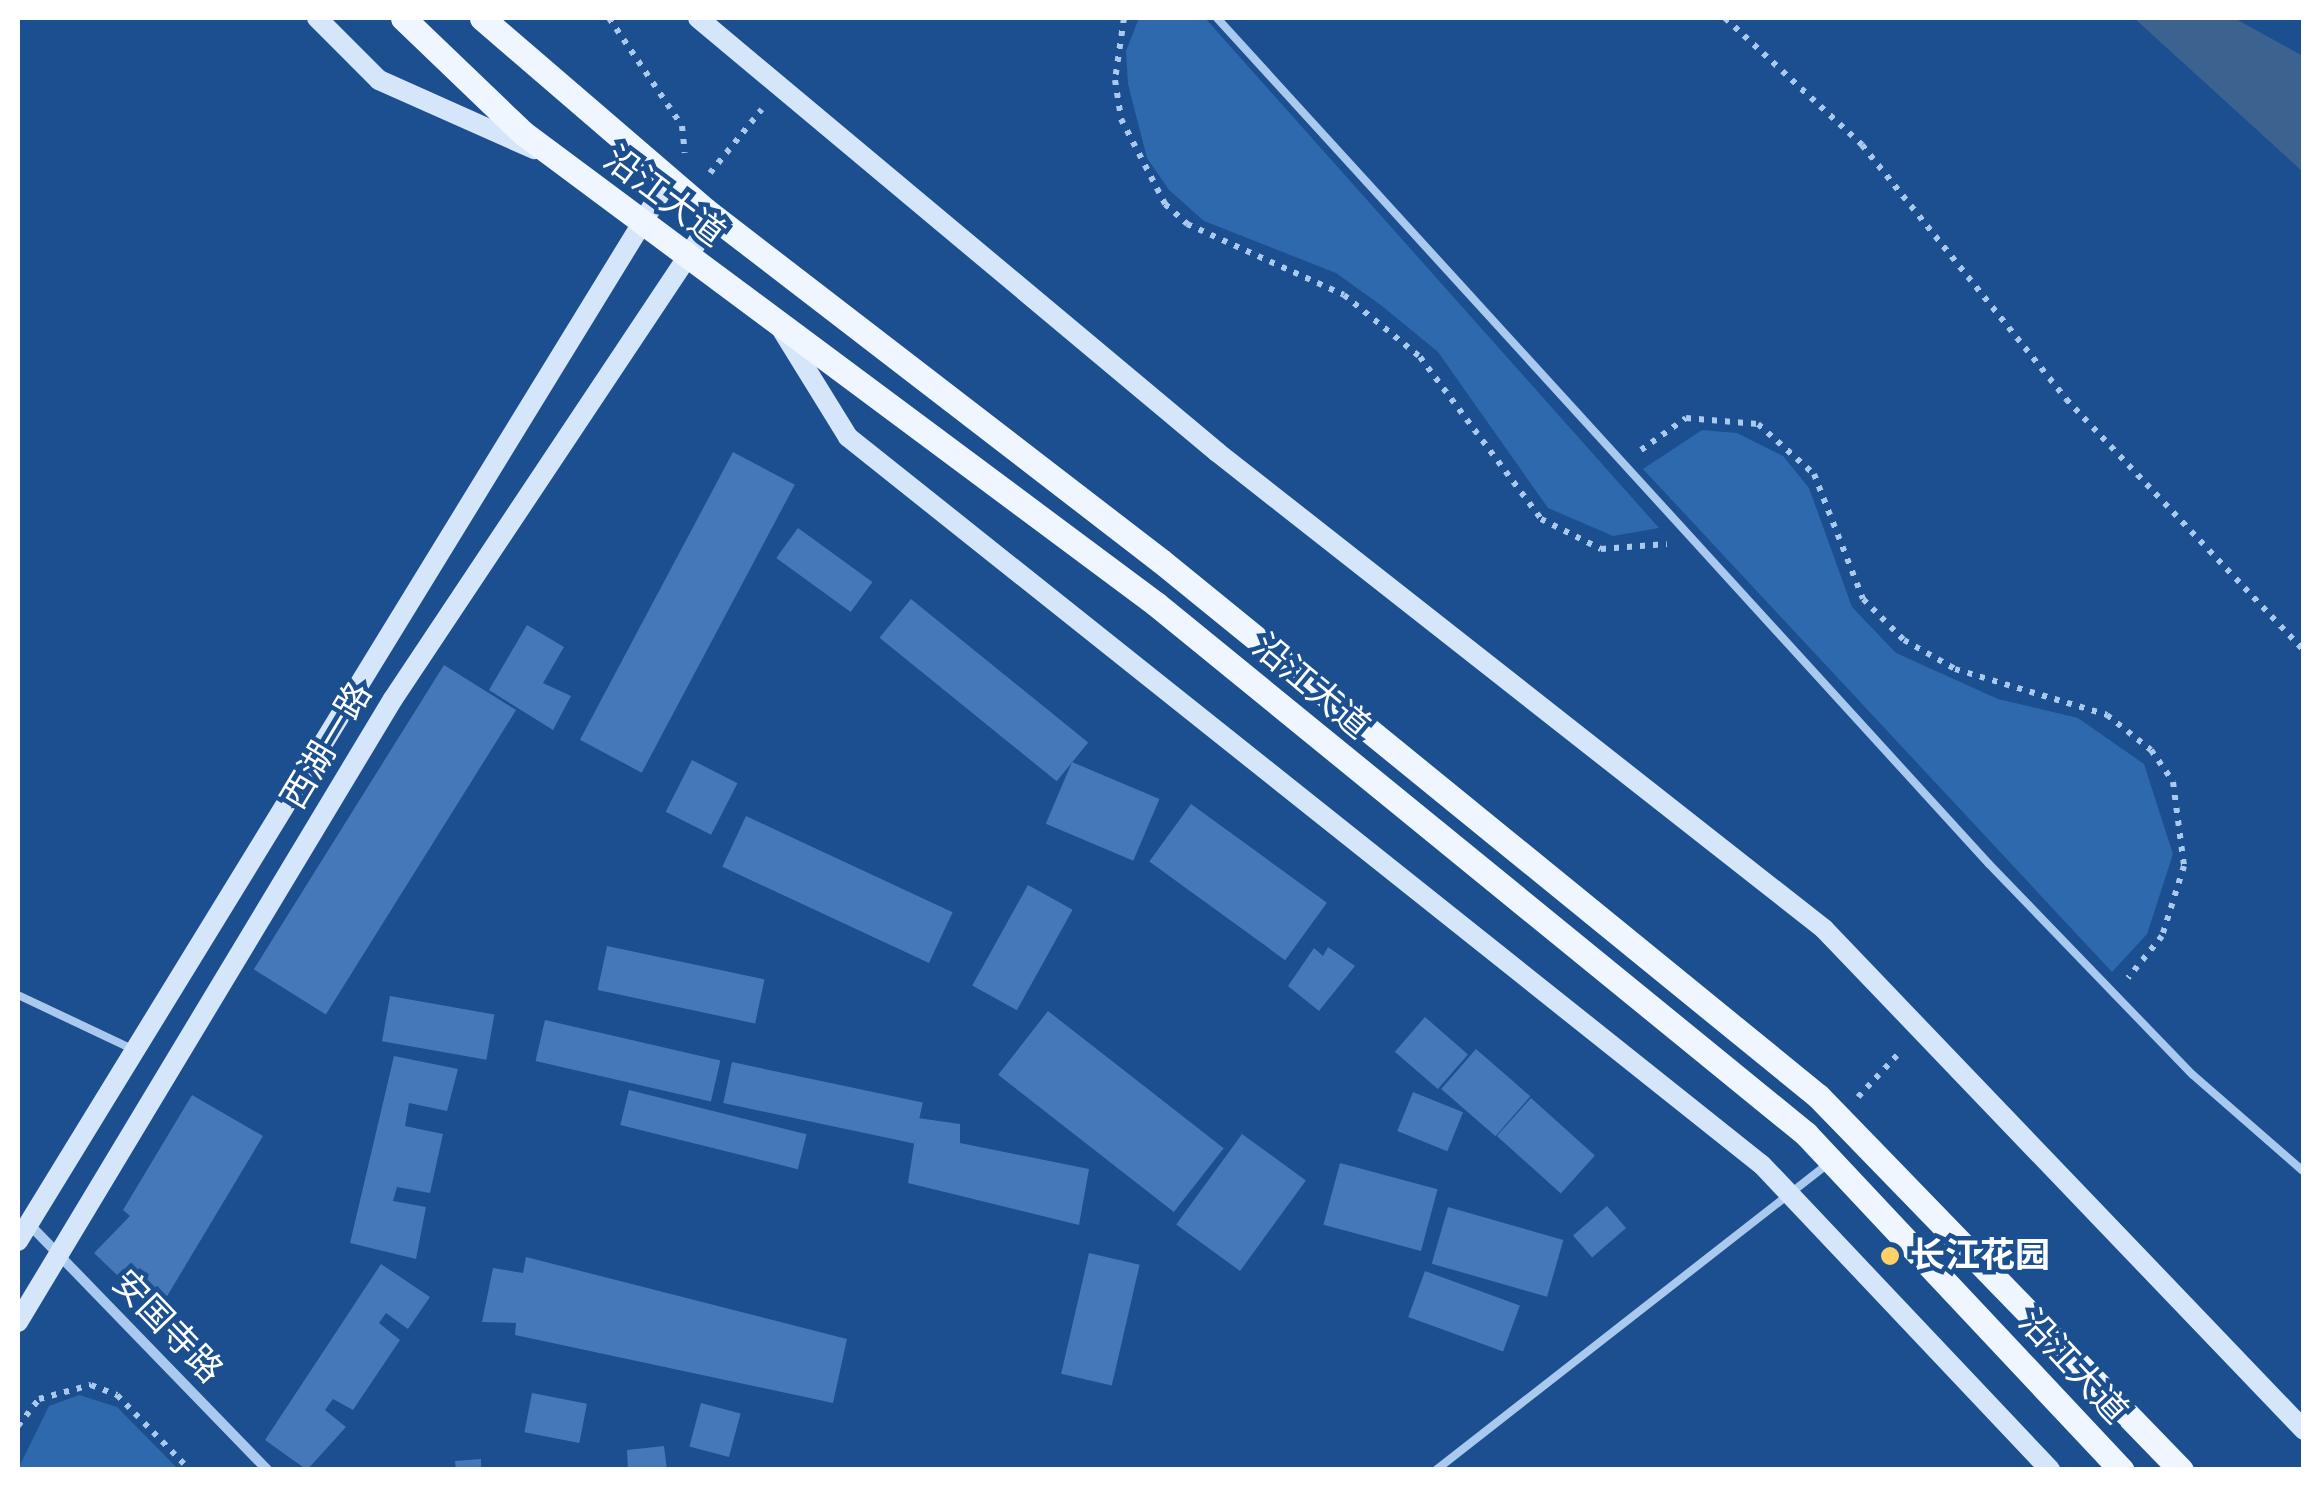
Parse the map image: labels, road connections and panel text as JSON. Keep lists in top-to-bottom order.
{
  "streets": {
    "main road": ["沿江大道"],
    "street": ["西湖一路", "安国寺路"]
  },
  "crossings": [
    ["沿江大道", "西湖一路"],
    ["西湖一路", "安国寺路"]
  ],
  "places": ["长江花园"]
}
